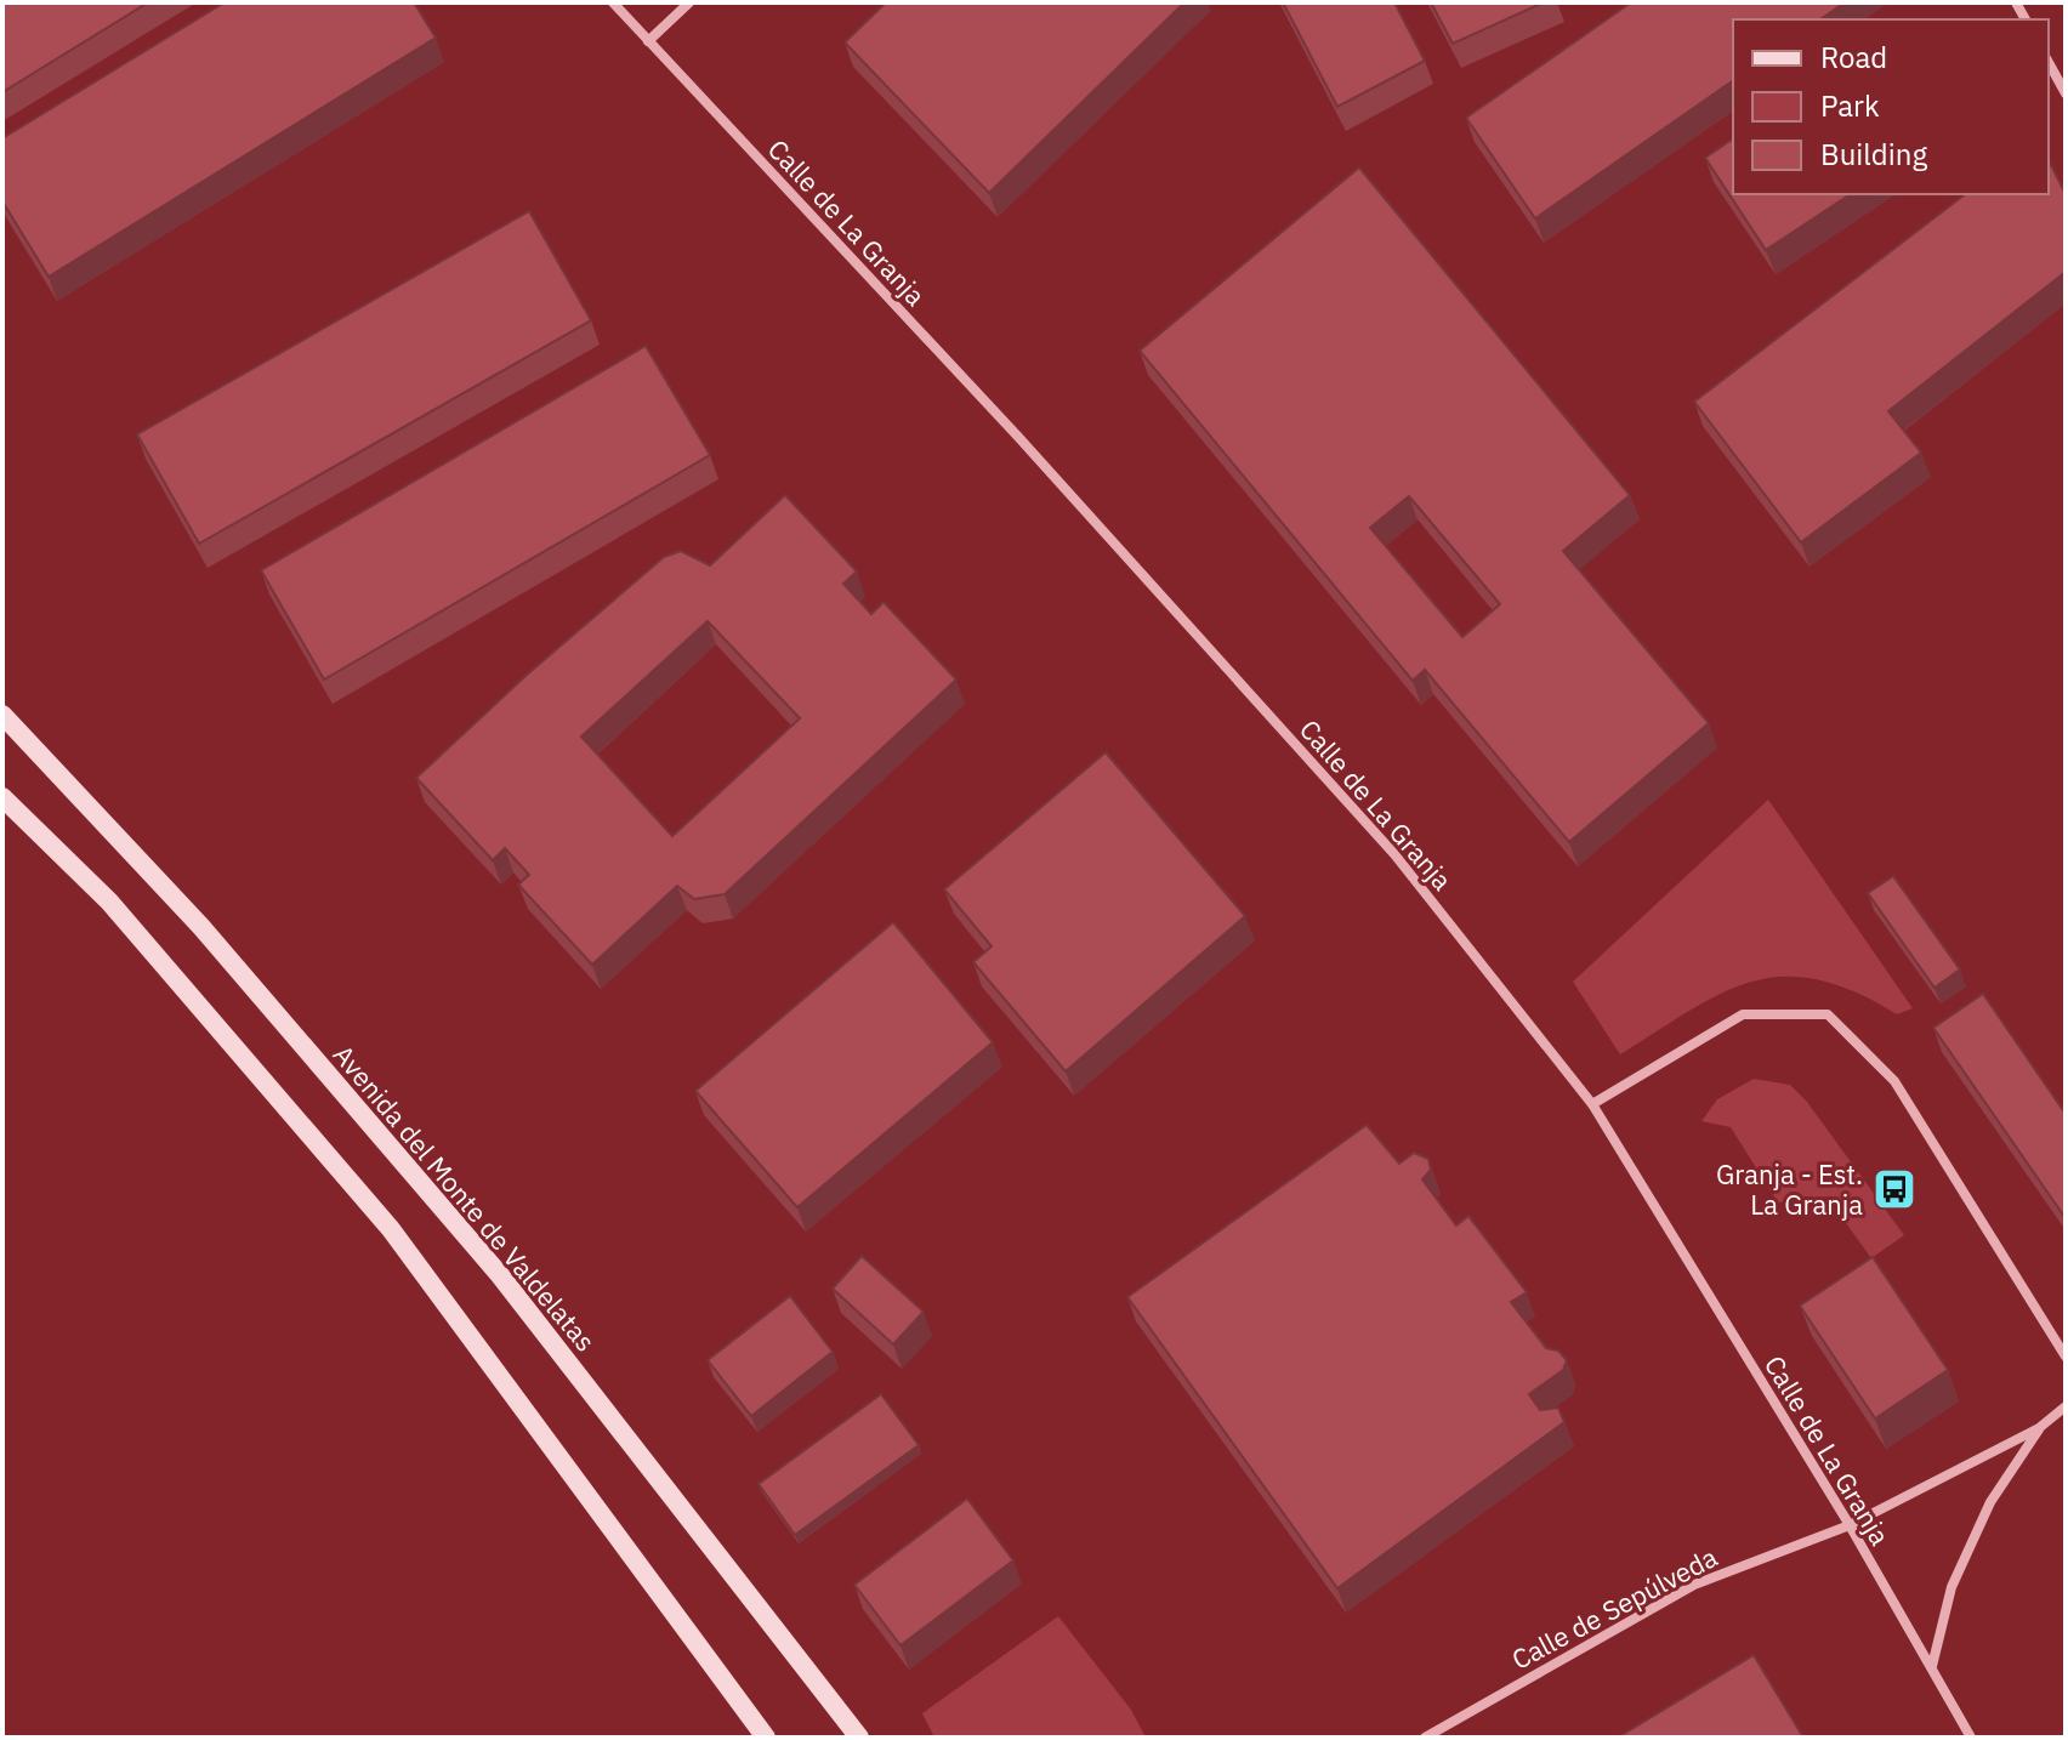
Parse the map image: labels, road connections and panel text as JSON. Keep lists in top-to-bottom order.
{
  "streets": {
    "street": ["Calle de La Granja", "Avenida del Monte de Valdelatas", "Calle de Sepúlveda"]
  },
  "crossings": [
    ["Calle de La Granja", "Calle de Sepúlveda"]
  ],
  "places": {
    "bus stop": ["Granja - Est. La Granja"]
  },
  "legend": ["Road", "Park", "Building"]
}
